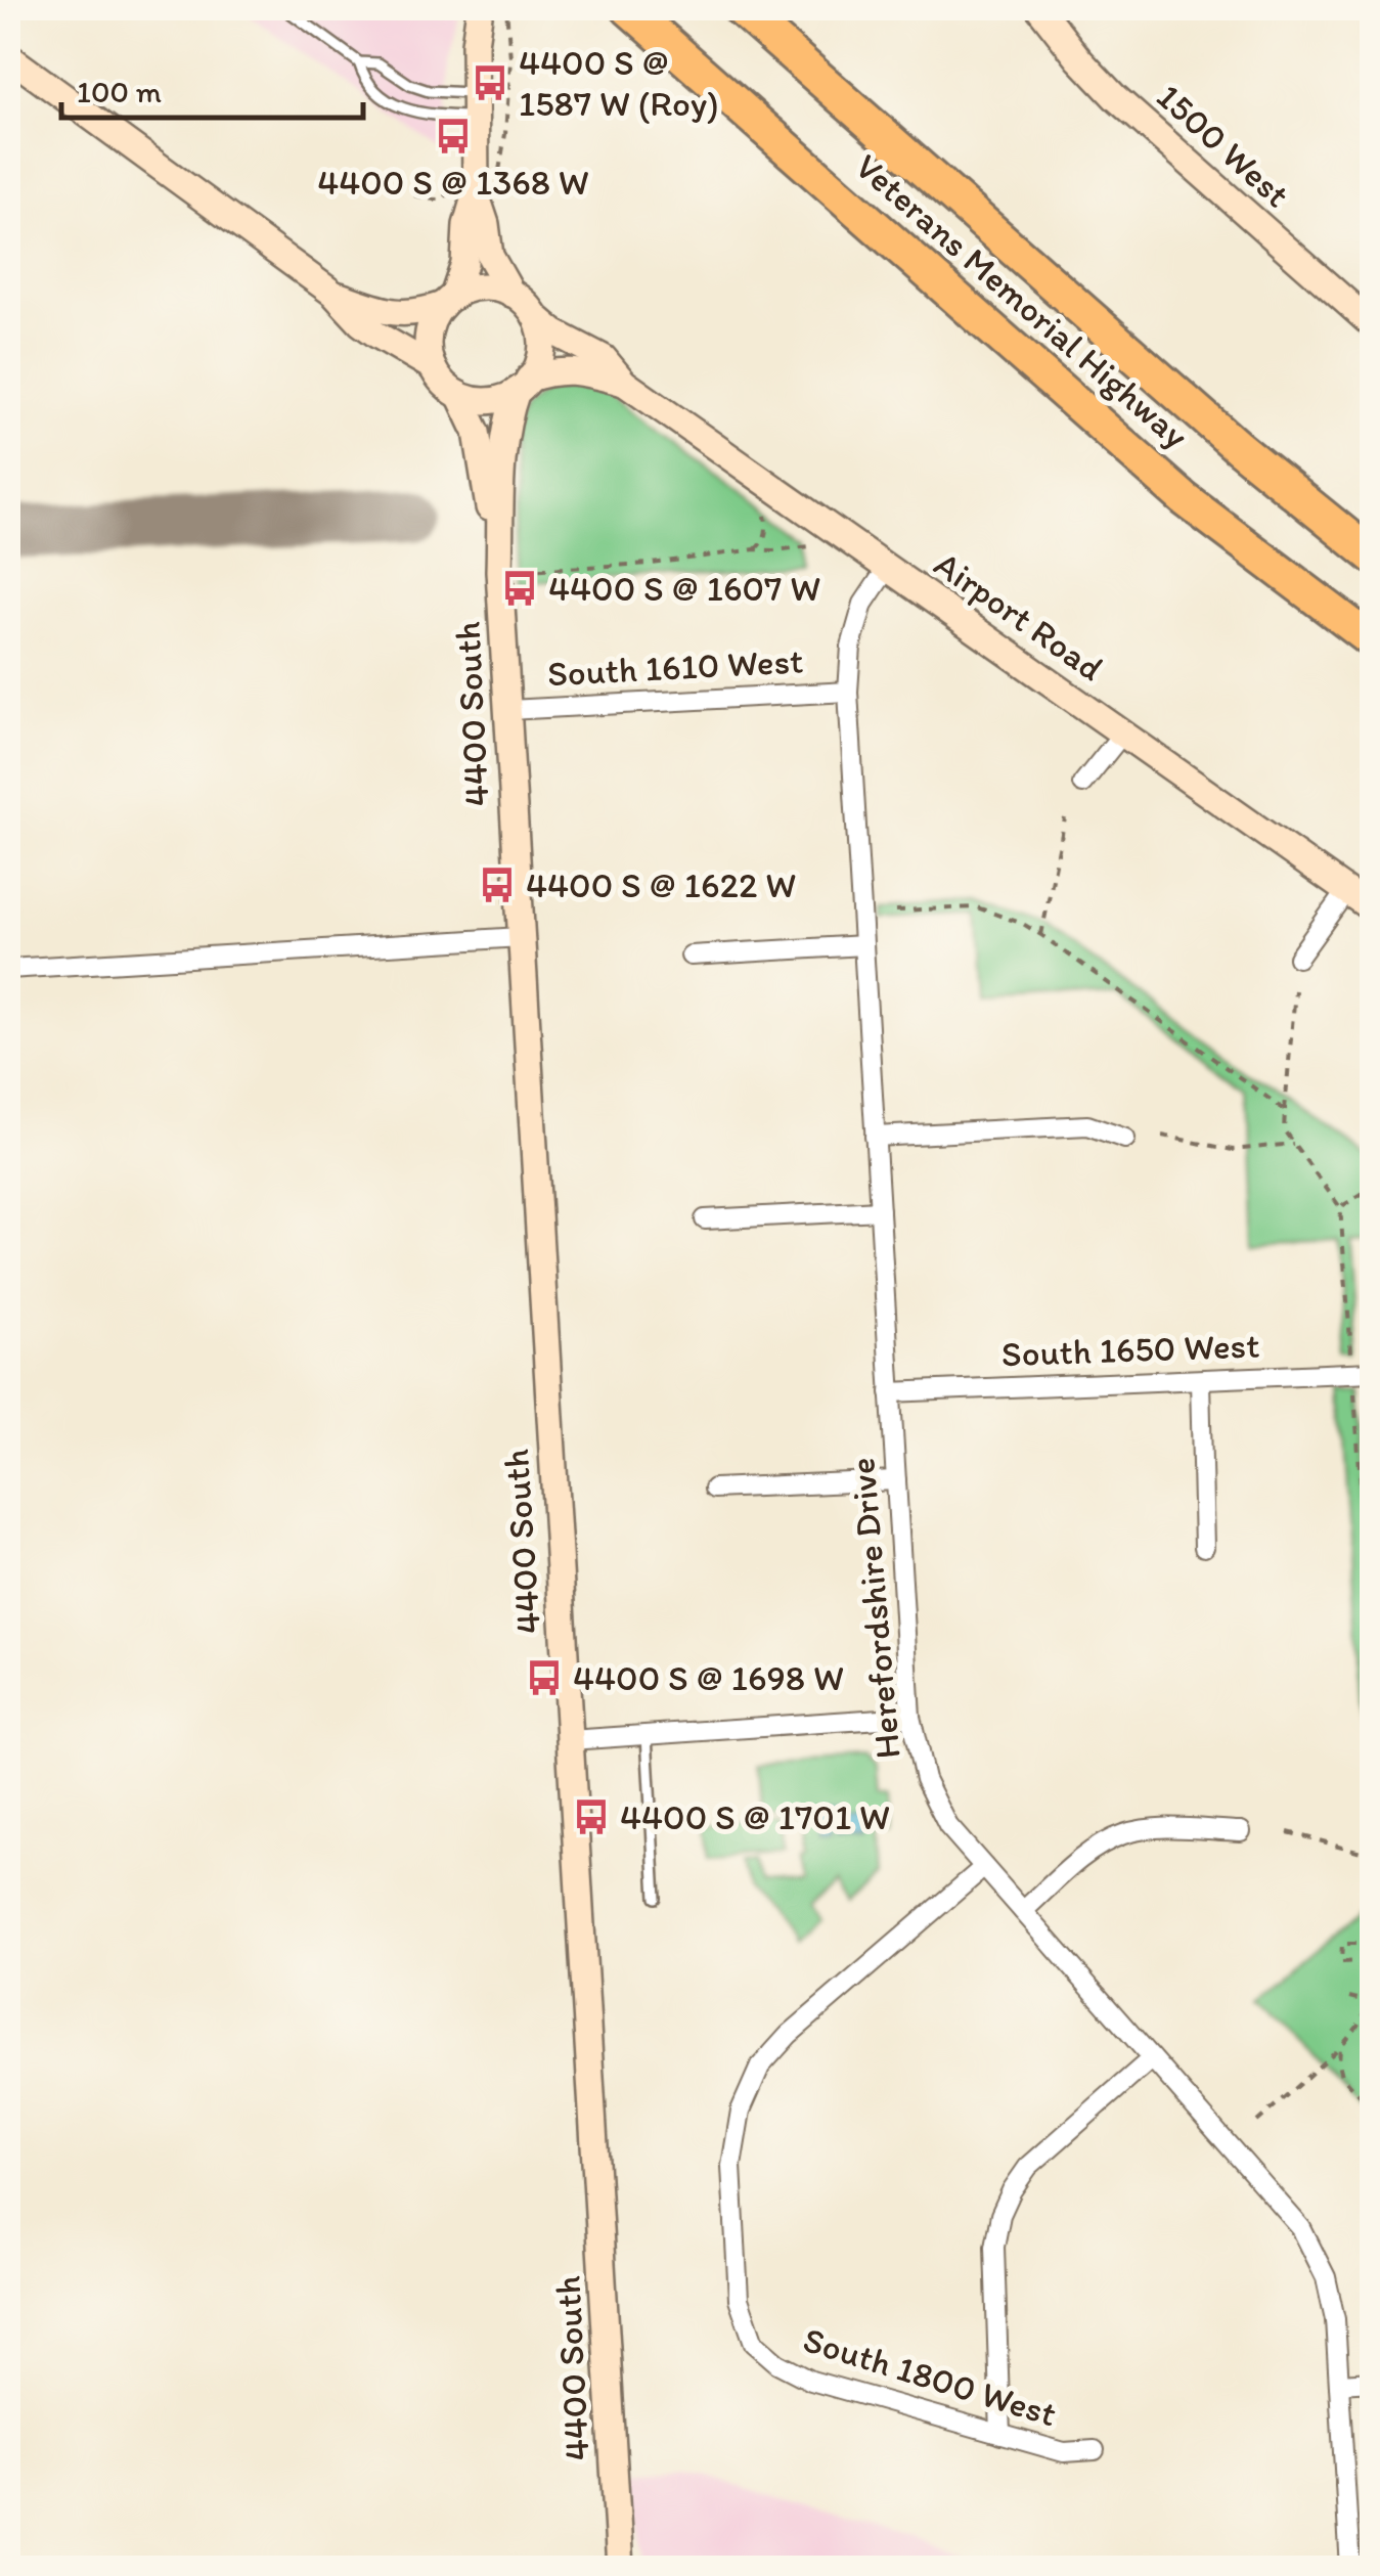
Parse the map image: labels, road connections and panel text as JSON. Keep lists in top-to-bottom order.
{
  "streets": {
    "highway": ["Veterans Memorial Highway"],
    "street": [
      "1500 West",
      "Airport Road",
      "South 1610 West",
      "4400 South",
      "South 1650 West",
      "Herefordshire Drive",
      "South 1800 West"
    ]
  },
  "crossings": [
    ["Airport Road", "4400 South"],
    ["Airport Road", "Herefordshire Drive"],
    ["South 1610 West", "4400 South"],
    ["South 1610 West", "Herefordshire Drive"],
    ["South 1650 West", "Herefordshire Drive"],
    ["Herefordshire Drive", "South 1800 West"]
  ],
  "places": {
    "bus stop": [
      "4400 S @ 1587 W (Roy)",
      "4400 S @ 1368 W",
      "4400 S @ 1607 W",
      "4400 S @ 1622 W",
      "4400 S @ 1698 W",
      "4400 S @ 1701 W"
    ]
  },
  "scale_bar": "100 m"
}
